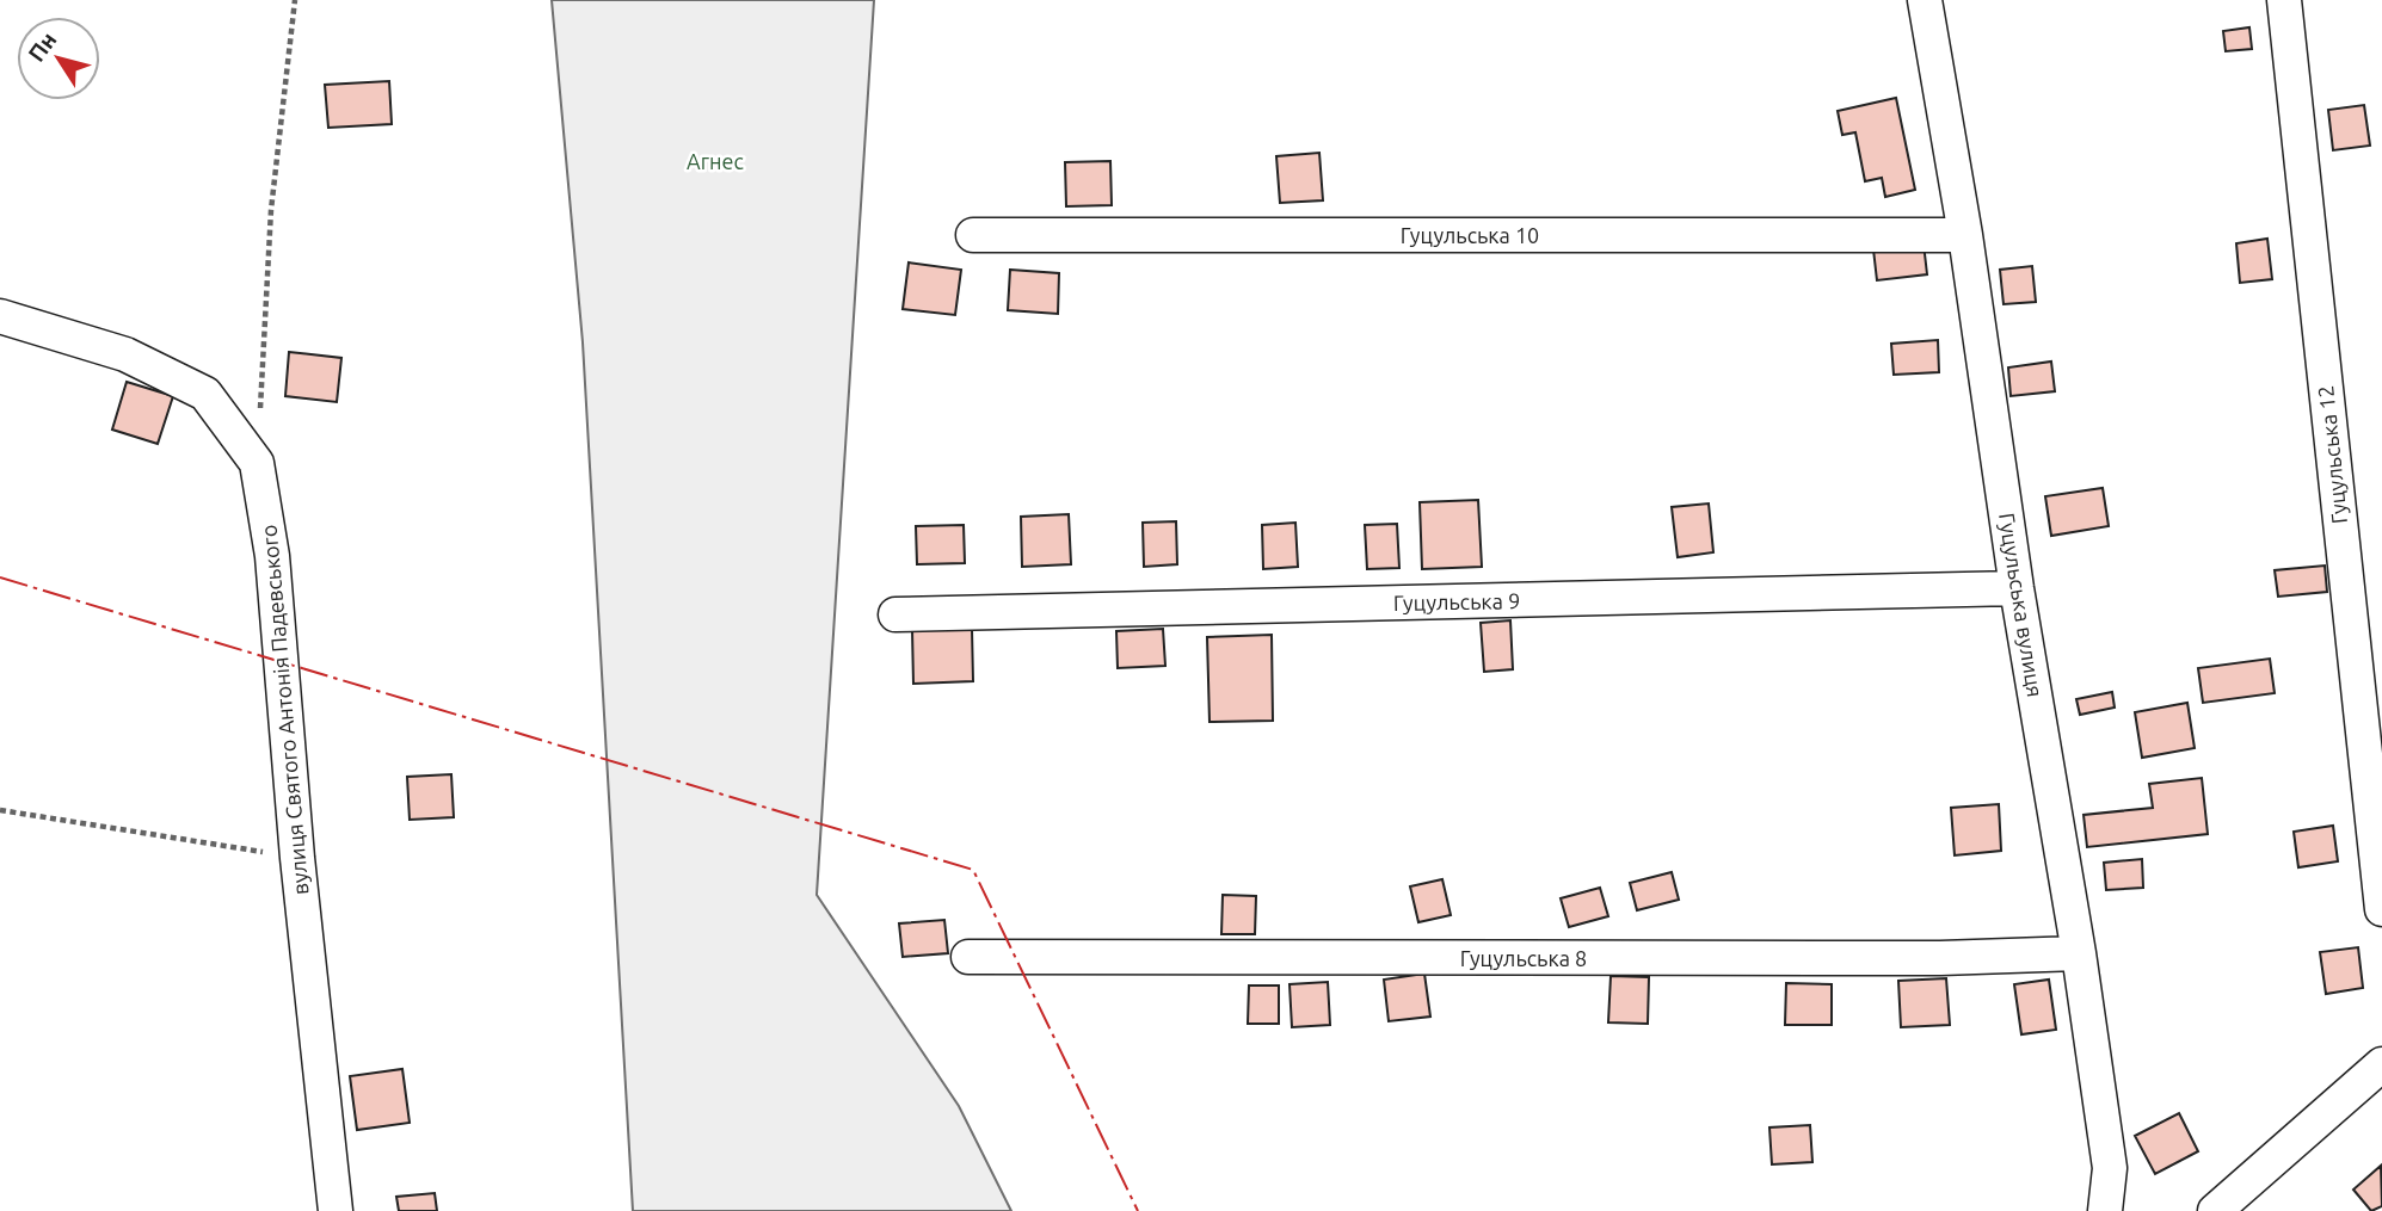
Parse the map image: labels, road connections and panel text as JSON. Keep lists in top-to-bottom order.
{
  "streets": {
    "street": [
      "Гуцульська 10",
      "Гуцульська 12",
      "Гуцульська 9",
      "Гуцульська вулиця",
      "вулиця Святого Антонія Падевського",
      "Гуцульська 8"
    ]
  },
  "crossings": [
    ["Гуцульська 10", "Гуцульська вулиця"],
    ["Гуцульська 9", "Гуцульська вулиця"],
    ["Гуцульська вулиця", "Гуцульська 8"]
  ],
  "parks": ["Агнес"],
  "north": "top left"
}
